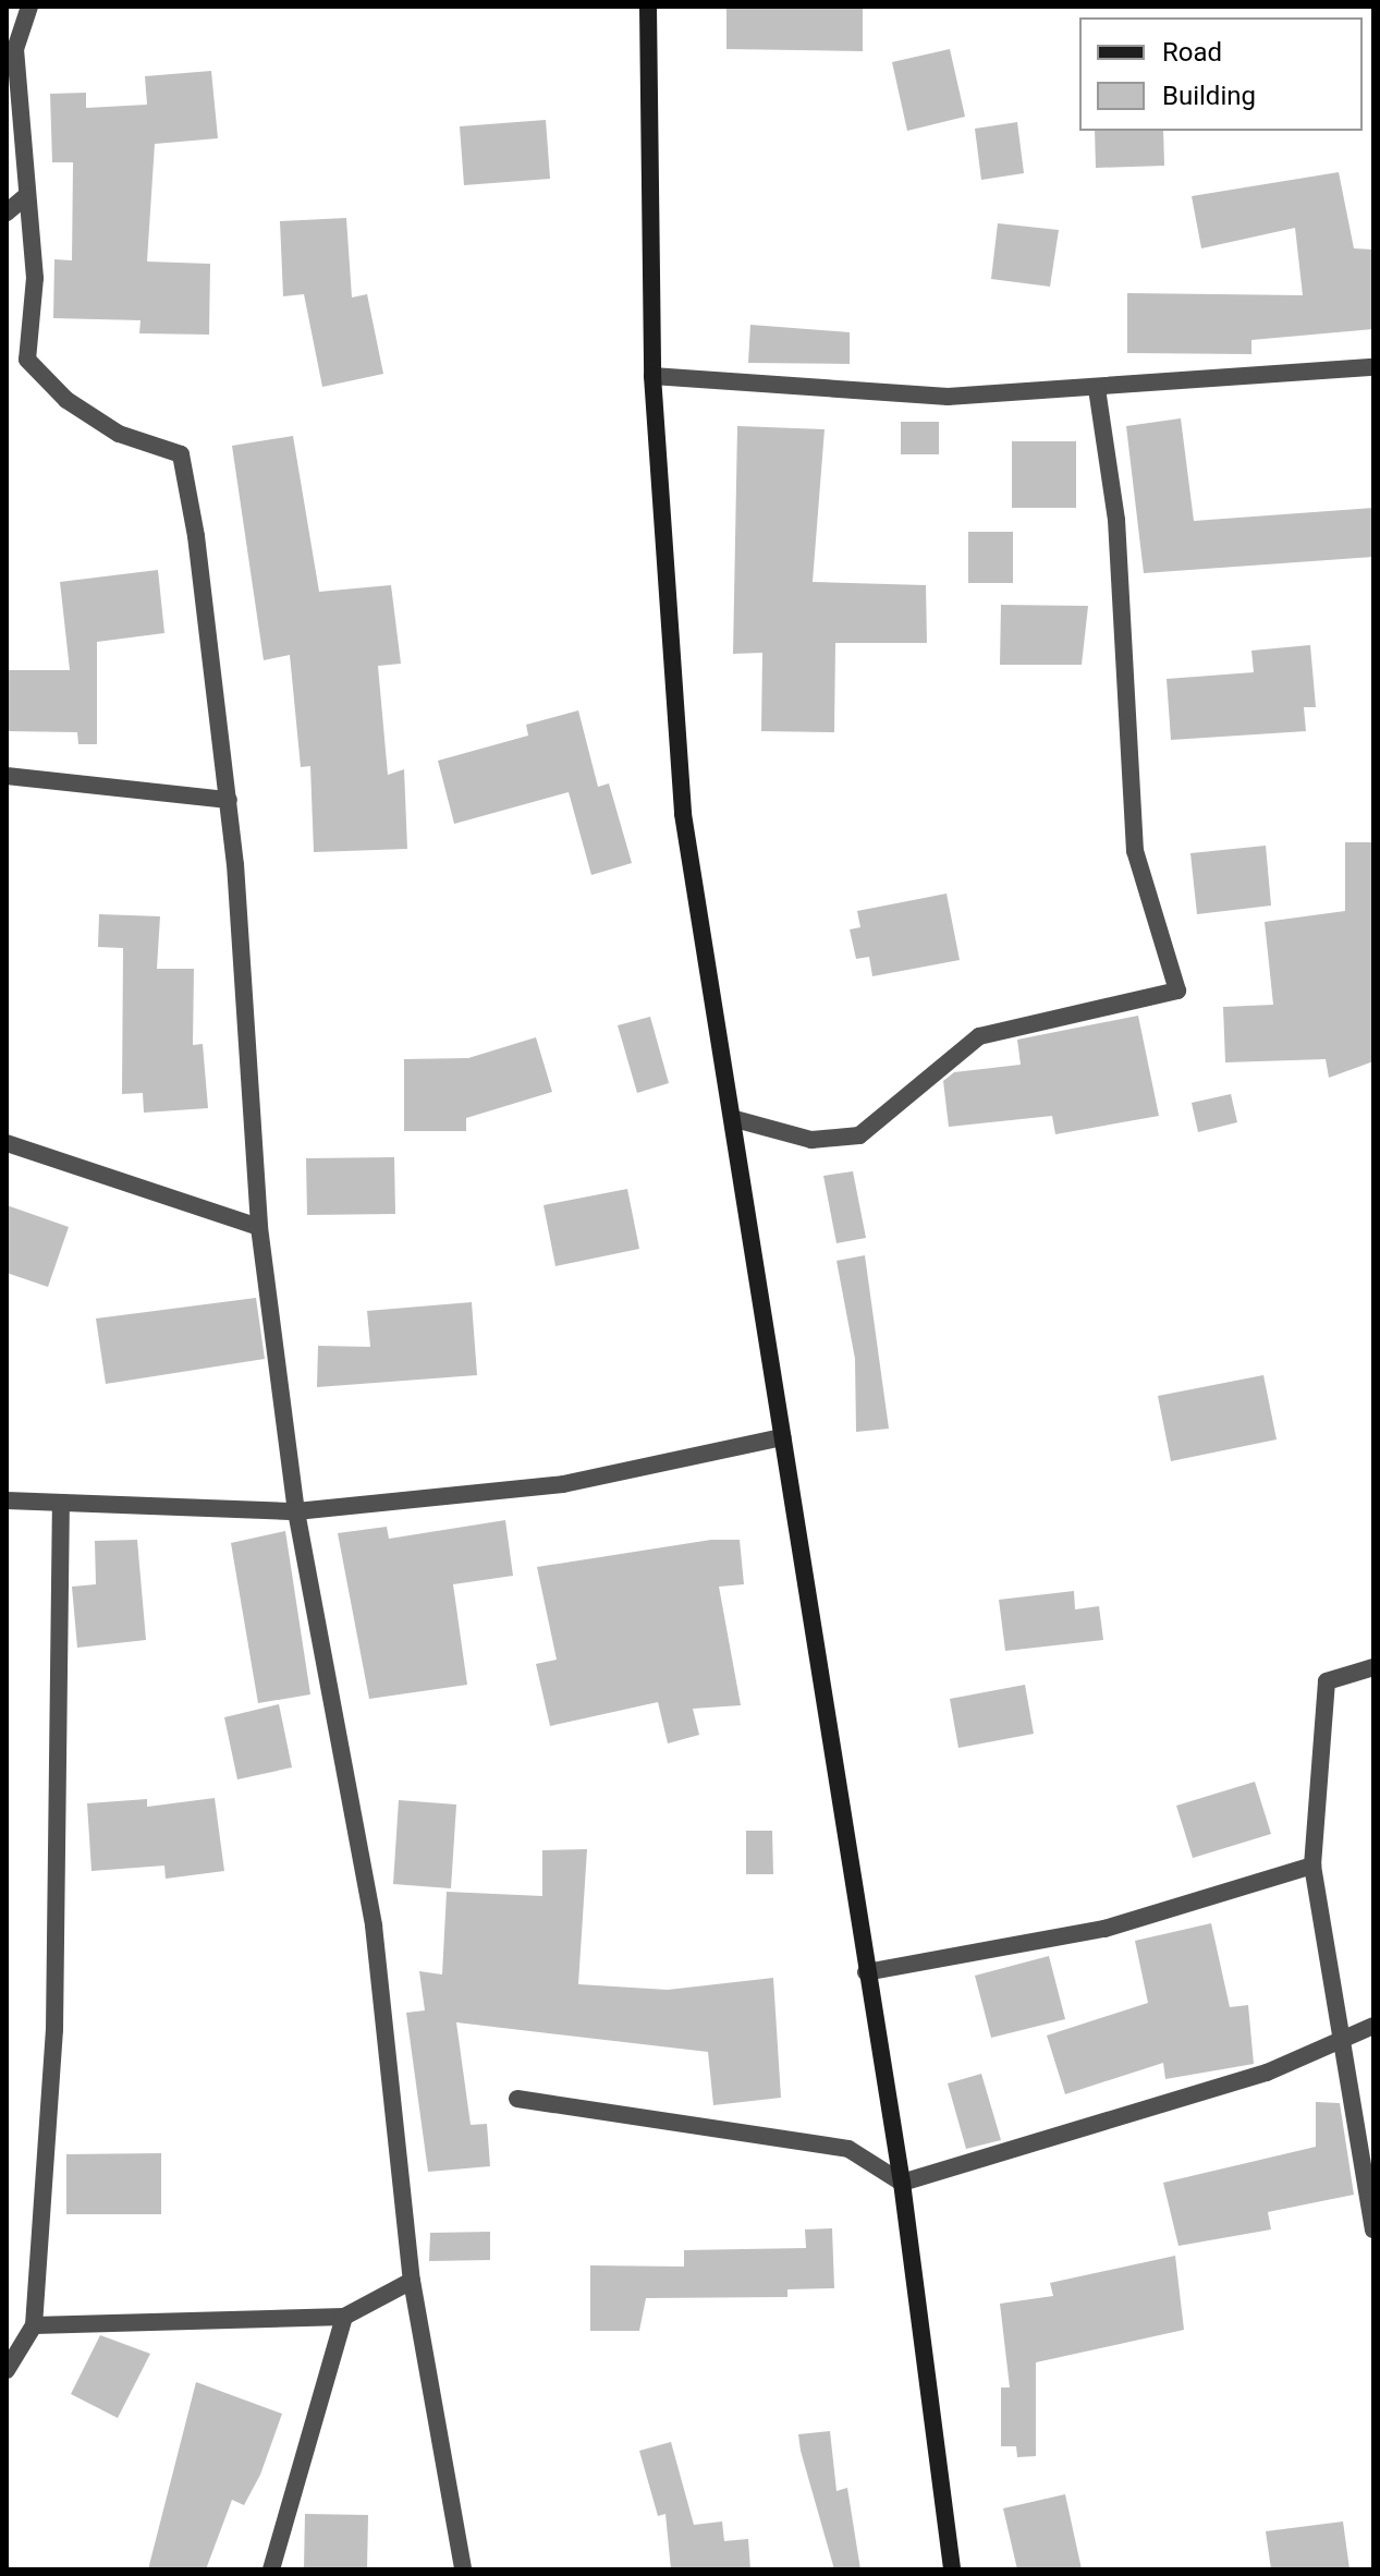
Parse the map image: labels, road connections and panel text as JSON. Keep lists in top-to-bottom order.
{
  "legend": ["Road", "Building"]
}
